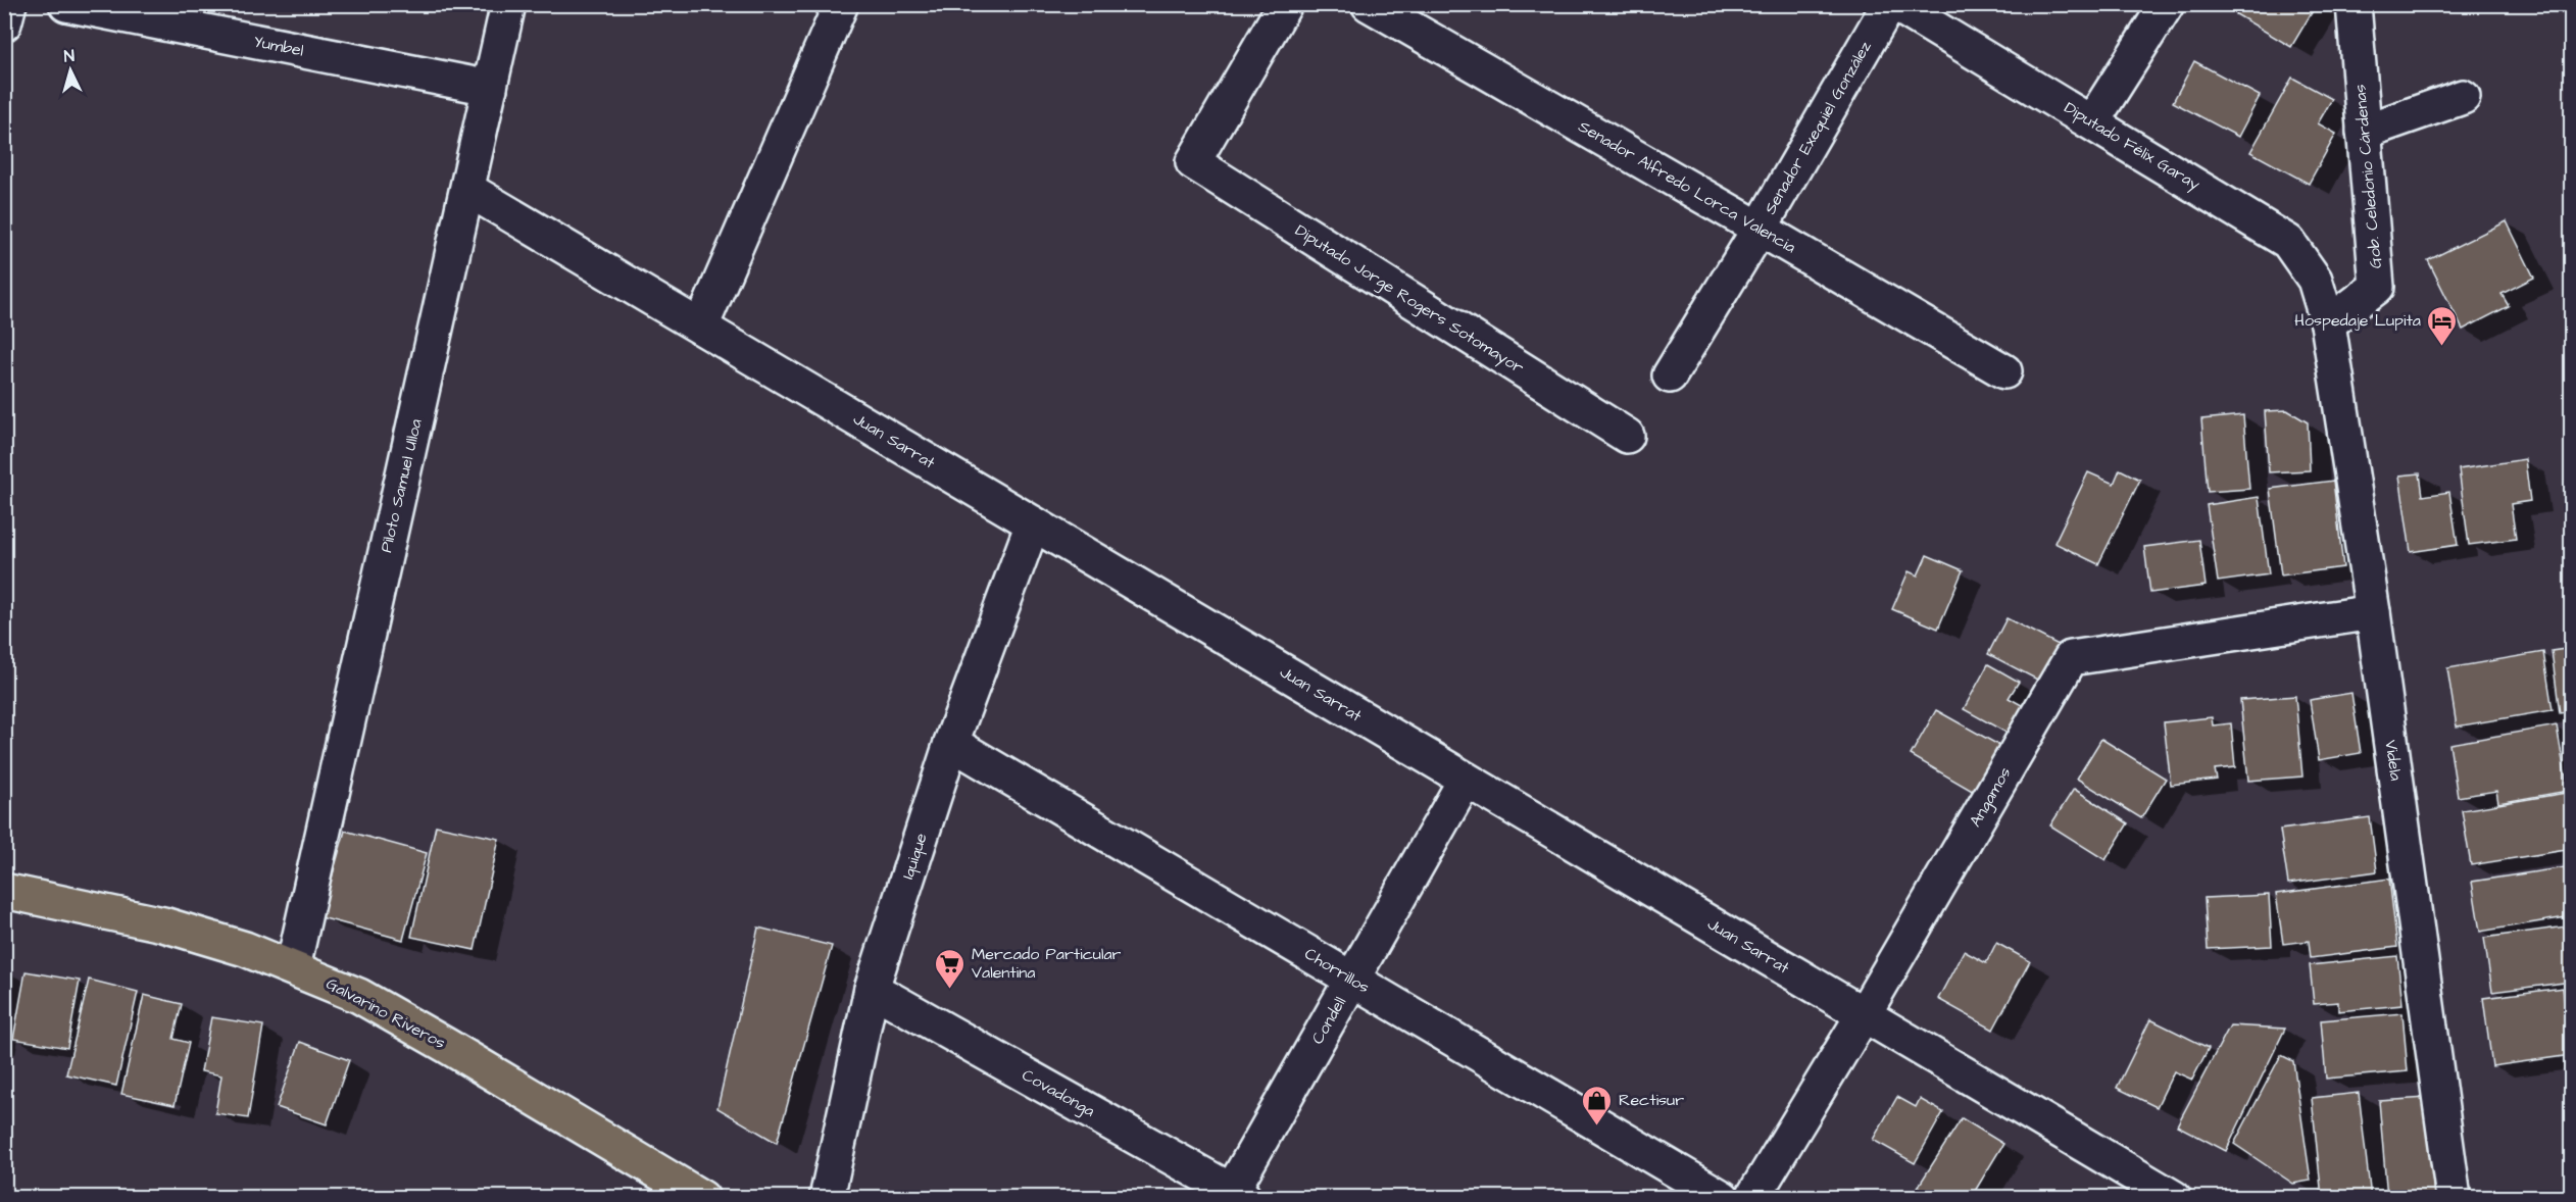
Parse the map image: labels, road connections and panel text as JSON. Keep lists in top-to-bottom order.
{
  "streets": {
    "main road": ["Galvarino Riveros"],
    "street": [
      "Yumbel",
      "Senador Exequiel González",
      "Diputado Félix Garay",
      "Gob. Celedonio Cárdenas",
      "Senador Alfredo Lorca Valencia",
      "Diputado Jorge Rogers Sotomayor",
      "Juan Sarrat",
      "Piloto Samuel Ulloa",
      "Videla",
      "Angamos",
      "Iquique",
      "Chorrillos",
      "Condell",
      "Covadonga"
    ]
  },
  "crossings": [
    ["Yumbel", "Piloto Samuel Ulloa"],
    ["Senador Exequiel González", "Senador Alfredo Lorca Valencia"],
    ["Diputado Félix Garay", "Gob. Celedonio Cárdenas"],
    ["Diputado Félix Garay", "Videla"],
    ["Gob. Celedonio Cárdenas", "Videla"],
    ["Juan Sarrat", "Piloto Samuel Ulloa"],
    ["Juan Sarrat", "Angamos"],
    ["Juan Sarrat", "Iquique"],
    ["Juan Sarrat", "Condell"],
    ["Piloto Samuel Ulloa", "Galvarino Riveros"],
    ["Videla", "Angamos"],
    ["Iquique", "Chorrillos"],
    ["Iquique", "Covadonga"],
    ["Chorrillos", "Condell"],
    ["Condell", "Covadonga"]
  ],
  "places": {
    "hotel": ["Hospedaje Lupita"],
    "supermarket": ["Mercado Particular Valentina"],
    "shop": ["Rectisur"]
  },
  "north": "top"
}
